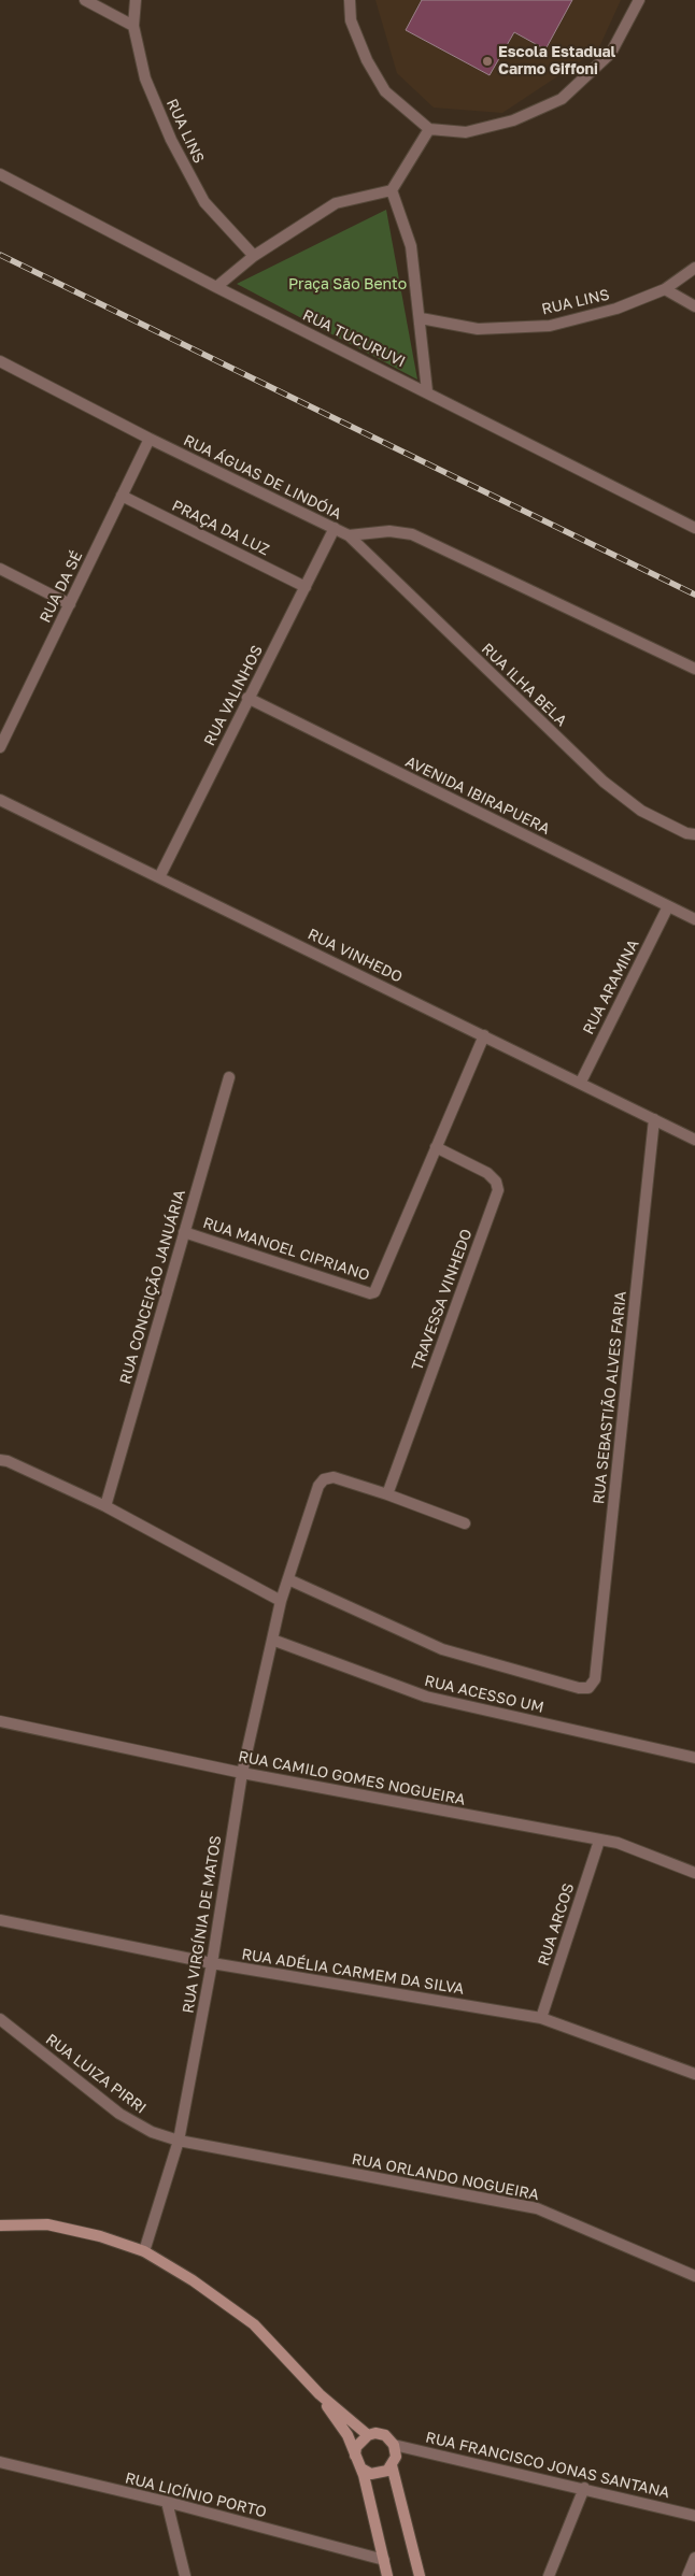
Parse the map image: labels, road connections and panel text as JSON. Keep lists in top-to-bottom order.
{
  "streets": {
    "street": [
      "RUA LINS",
      "RUA TUCURUVI",
      "RUA ÁGUAS DE LINDÓIA",
      "PRAÇA DA LUZ",
      "RUA DA SÉ",
      "RUA ILHA BELA",
      "RUA VALINHOS",
      "AVENIDA IBIRAPUERA",
      "RUA VINHEDO",
      "RUA ARAMINA",
      "RUA MANOEL CIPRIANO",
      "RUA CONCEIÇÃO JANUÁRIA",
      "TRAVESSA VINHEDO",
      "RUA SEBASTIÃO ALVES FARIA",
      "RUA ACESSO UM",
      "RUA CAMILO GOMES NOGUEIRA",
      "RUA VIRGÍNIA DE MATOS",
      "RUA ARCOS",
      "RUA ADÉLIA CARMEM DA SILVA",
      "RUA LUIZA PIRRI",
      "RUA ORLANDO NOGUEIRA",
      "RUA FRANCISCO JONAS SANTANA",
      "RUA LICÍNIO PORTO"
    ]
  },
  "crossings": [
    ["RUA ÁGUAS DE LINDÓIA", "RUA DA SÉ"],
    ["RUA ÁGUAS DE LINDÓIA", "RUA ILHA BELA"],
    ["RUA ÁGUAS DE LINDÓIA", "RUA VALINHOS"],
    ["PRAÇA DA LUZ", "RUA DA SÉ"],
    ["PRAÇA DA LUZ", "RUA VALINHOS"],
    ["RUA VALINHOS", "AVENIDA IBIRAPUERA"],
    ["RUA VALINHOS", "RUA VINHEDO"],
    ["AVENIDA IBIRAPUERA", "RUA ARAMINA"],
    ["RUA VINHEDO", "RUA ARAMINA"],
    ["RUA VINHEDO", "RUA SEBASTIÃO ALVES FARIA"],
    ["RUA MANOEL CIPRIANO", "RUA CONCEIÇÃO JANUÁRIA"],
    ["RUA MANOEL CIPRIANO", "TRAVESSA VINHEDO"],
    ["RUA ACESSO UM", "RUA VIRGÍNIA DE MATOS"],
    ["RUA CAMILO GOMES NOGUEIRA", "RUA VIRGÍNIA DE MATOS"],
    ["RUA CAMILO GOMES NOGUEIRA", "RUA ARCOS"],
    ["RUA VIRGÍNIA DE MATOS", "RUA ADÉLIA CARMEM DA SILVA"],
    ["RUA VIRGÍNIA DE MATOS", "RUA LUIZA PIRRI"],
    ["RUA VIRGÍNIA DE MATOS", "RUA ORLANDO NOGUEIRA"],
    ["RUA ARCOS", "RUA ADÉLIA CARMEM DA SILVA"],
    ["RUA LUIZA PIRRI", "RUA ORLANDO NOGUEIRA"]
  ],
  "parks": ["Praça São Bento"],
  "places": ["Escola Estadual Carmo Giffoni"]
}
